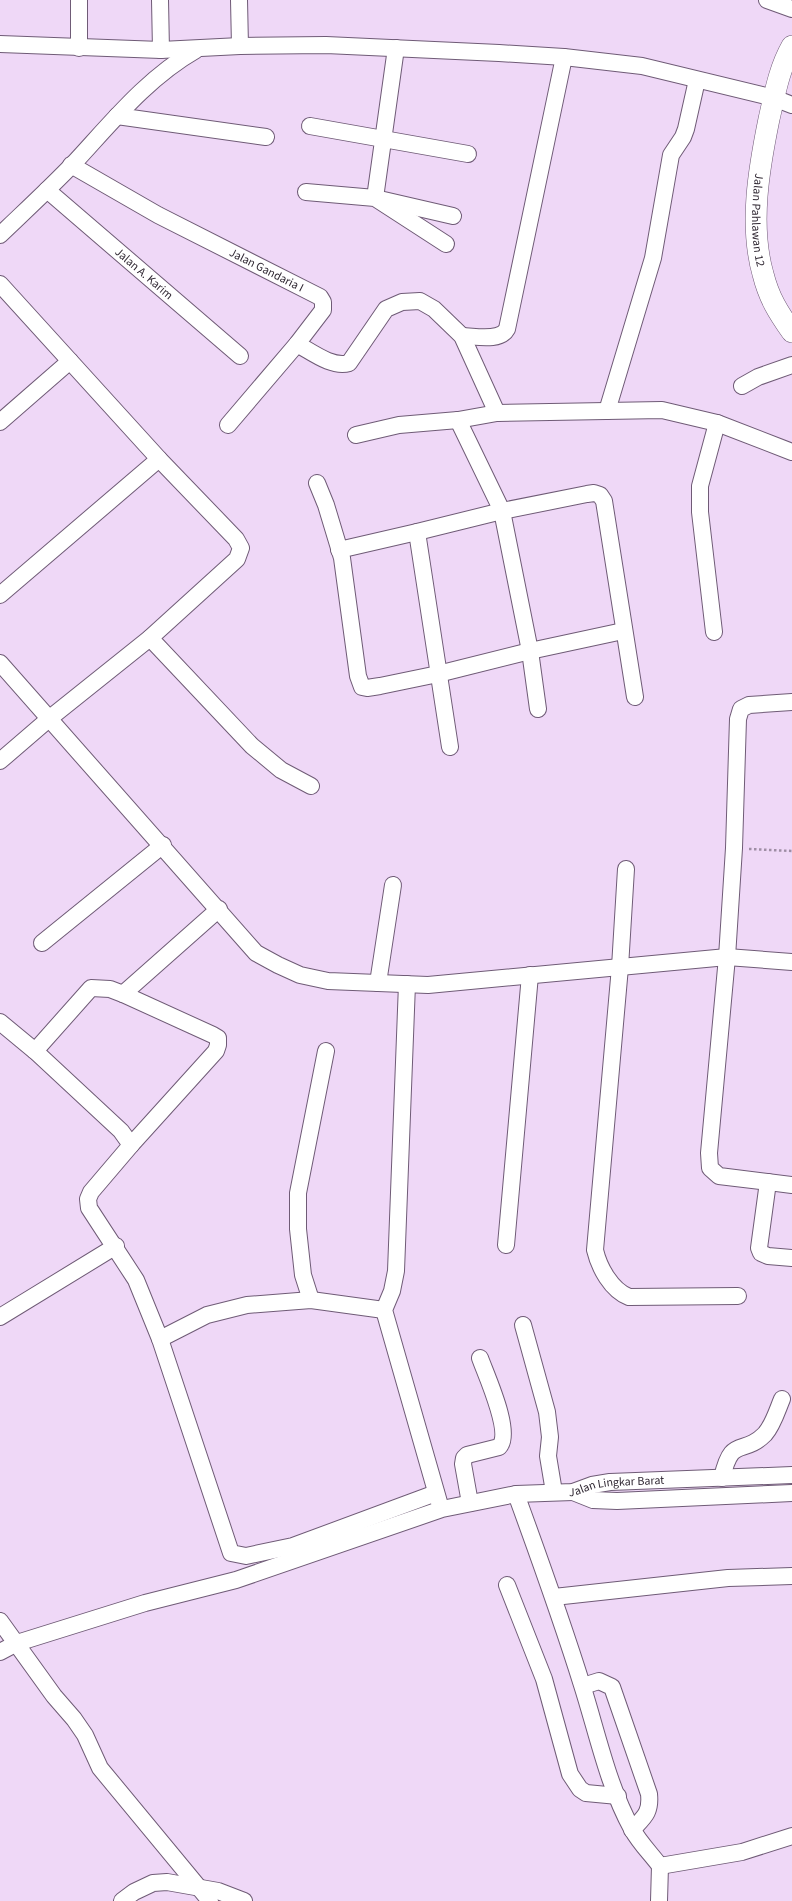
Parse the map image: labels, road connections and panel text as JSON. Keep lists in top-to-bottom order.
{
  "streets": {
    "main road": ["Jalan Pahlawan 12"],
    "street": ["Jalan Gandaria I", "Jalan A. Karim", "Jalan Lingkar Barat"]
  }
}
